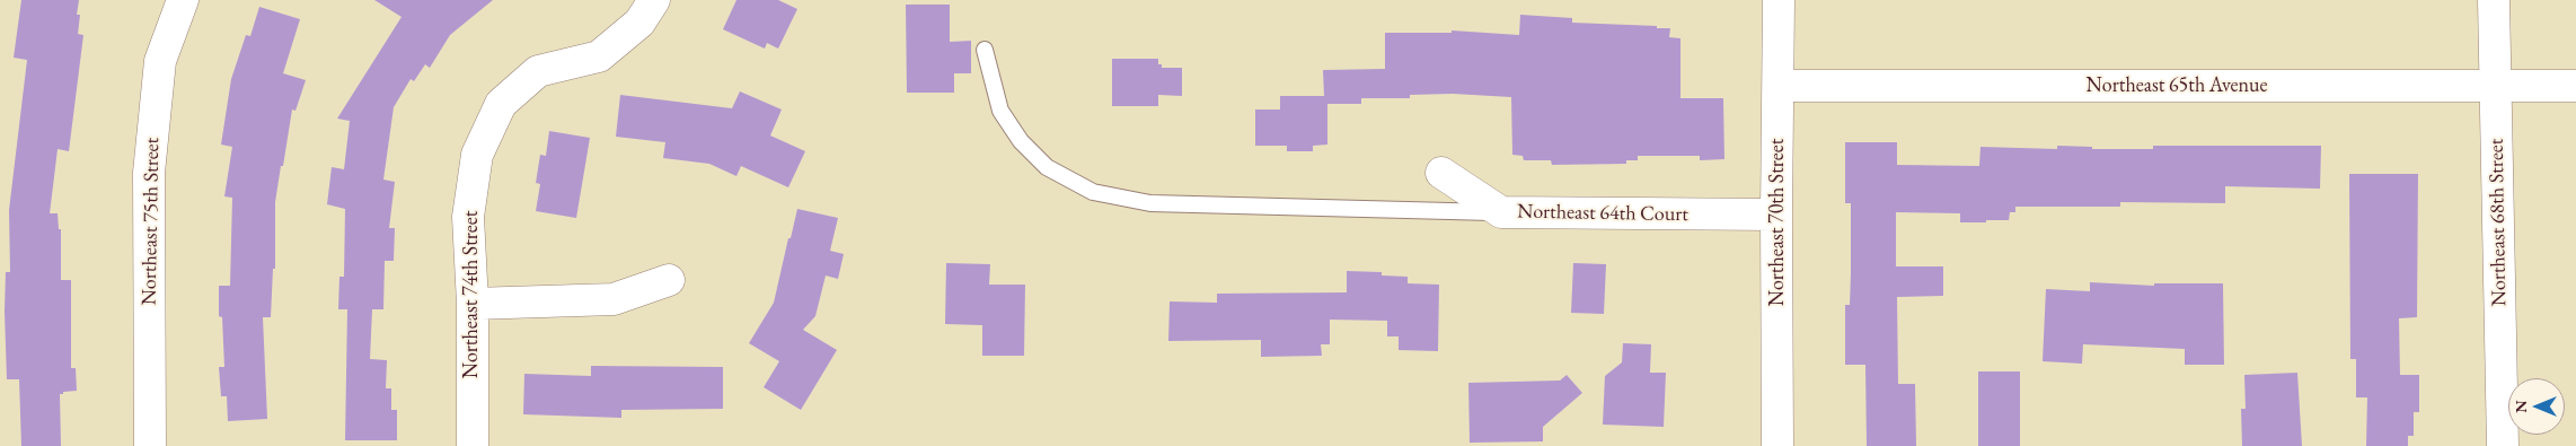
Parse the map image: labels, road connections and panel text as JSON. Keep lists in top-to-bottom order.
{
  "streets": {
    "street": [
      "Northeast 65th Avenue",
      "Northeast 64th Court",
      "Northeast 75th Street",
      "Northeast 70th Street",
      "Northeast 68th Street",
      "Northeast 74th Street"
    ]
  },
  "crossings": [
    ["Northeast 65th Avenue", "Northeast 70th Street"],
    ["Northeast 65th Avenue", "Northeast 68th Street"],
    ["Northeast 64th Court", "Northeast 70th Street"]
  ],
  "north": "left"
}
